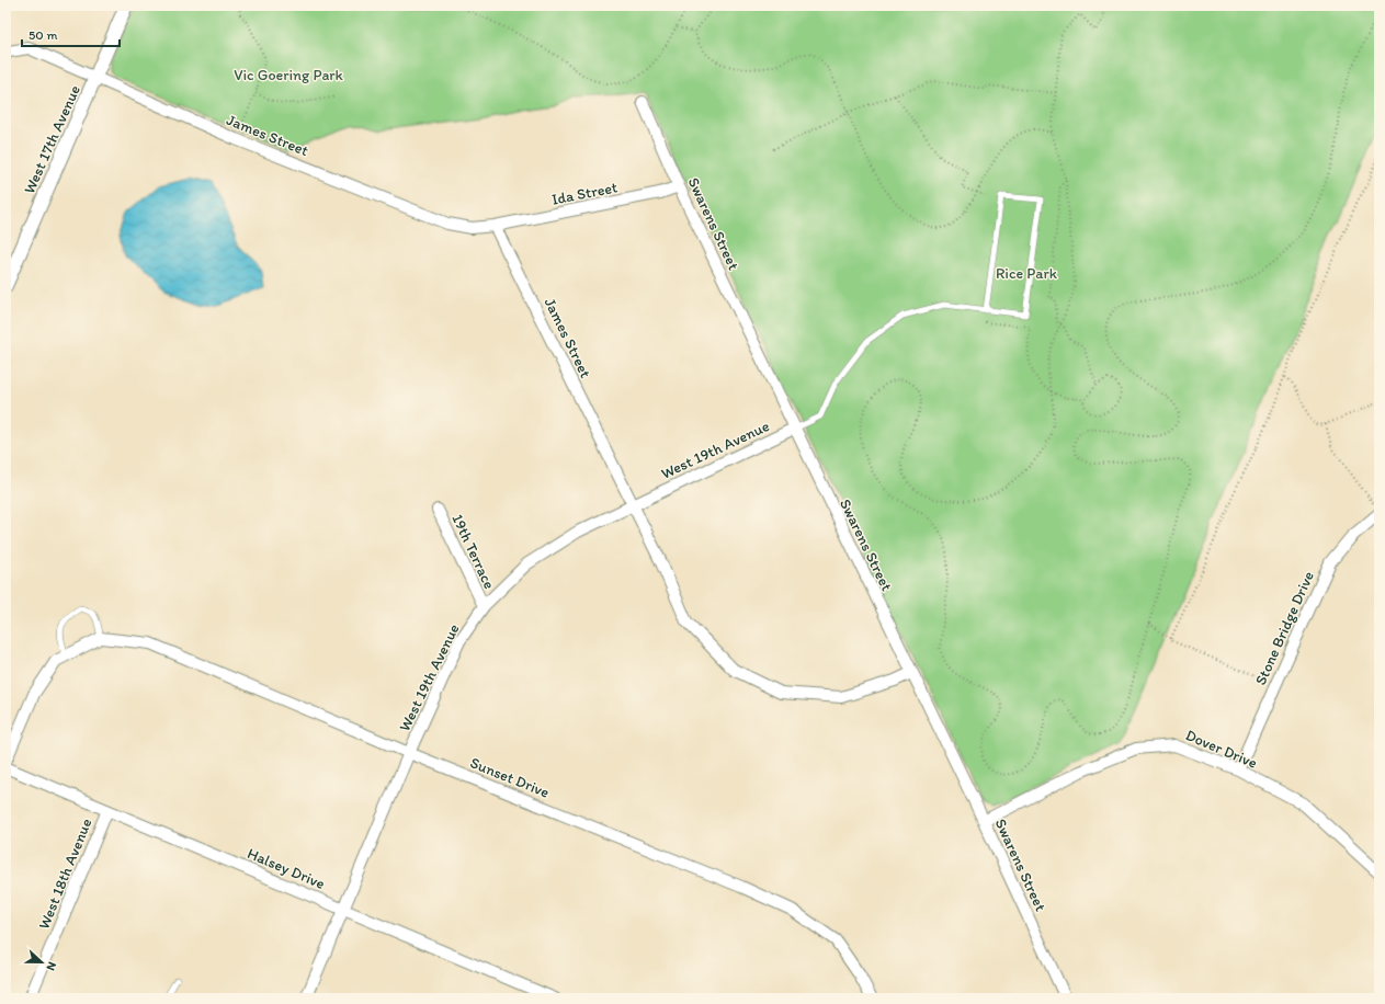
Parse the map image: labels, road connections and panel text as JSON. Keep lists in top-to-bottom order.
{
  "streets": {
    "street": [
      "James Street",
      "West 17th Avenue",
      "Ida Street",
      "Swarens Street",
      "West 19th Avenue",
      "19th Terrace",
      "Stone Bridge Drive",
      "Dover Drive",
      "Sunset Drive",
      "Halsey Drive",
      "West 18th Avenue"
    ]
  },
  "crossings": [
    ["James Street", "West 17th Avenue"],
    ["James Street", "Ida Street"],
    ["James Street", "Swarens Street"],
    ["James Street", "West 19th Avenue"],
    ["Ida Street", "Swarens Street"],
    ["Swarens Street", "West 19th Avenue"],
    ["Swarens Street", "Dover Drive"],
    ["West 19th Avenue", "19th Terrace"],
    ["West 19th Avenue", "Sunset Drive"],
    ["West 19th Avenue", "Halsey Drive"],
    ["Stone Bridge Drive", "Dover Drive"],
    ["Halsey Drive", "West 18th Avenue"]
  ],
  "parks": ["Vic Goering Park", "Rice Park"],
  "scale_bar": "50 m",
  "north": "right"
}
